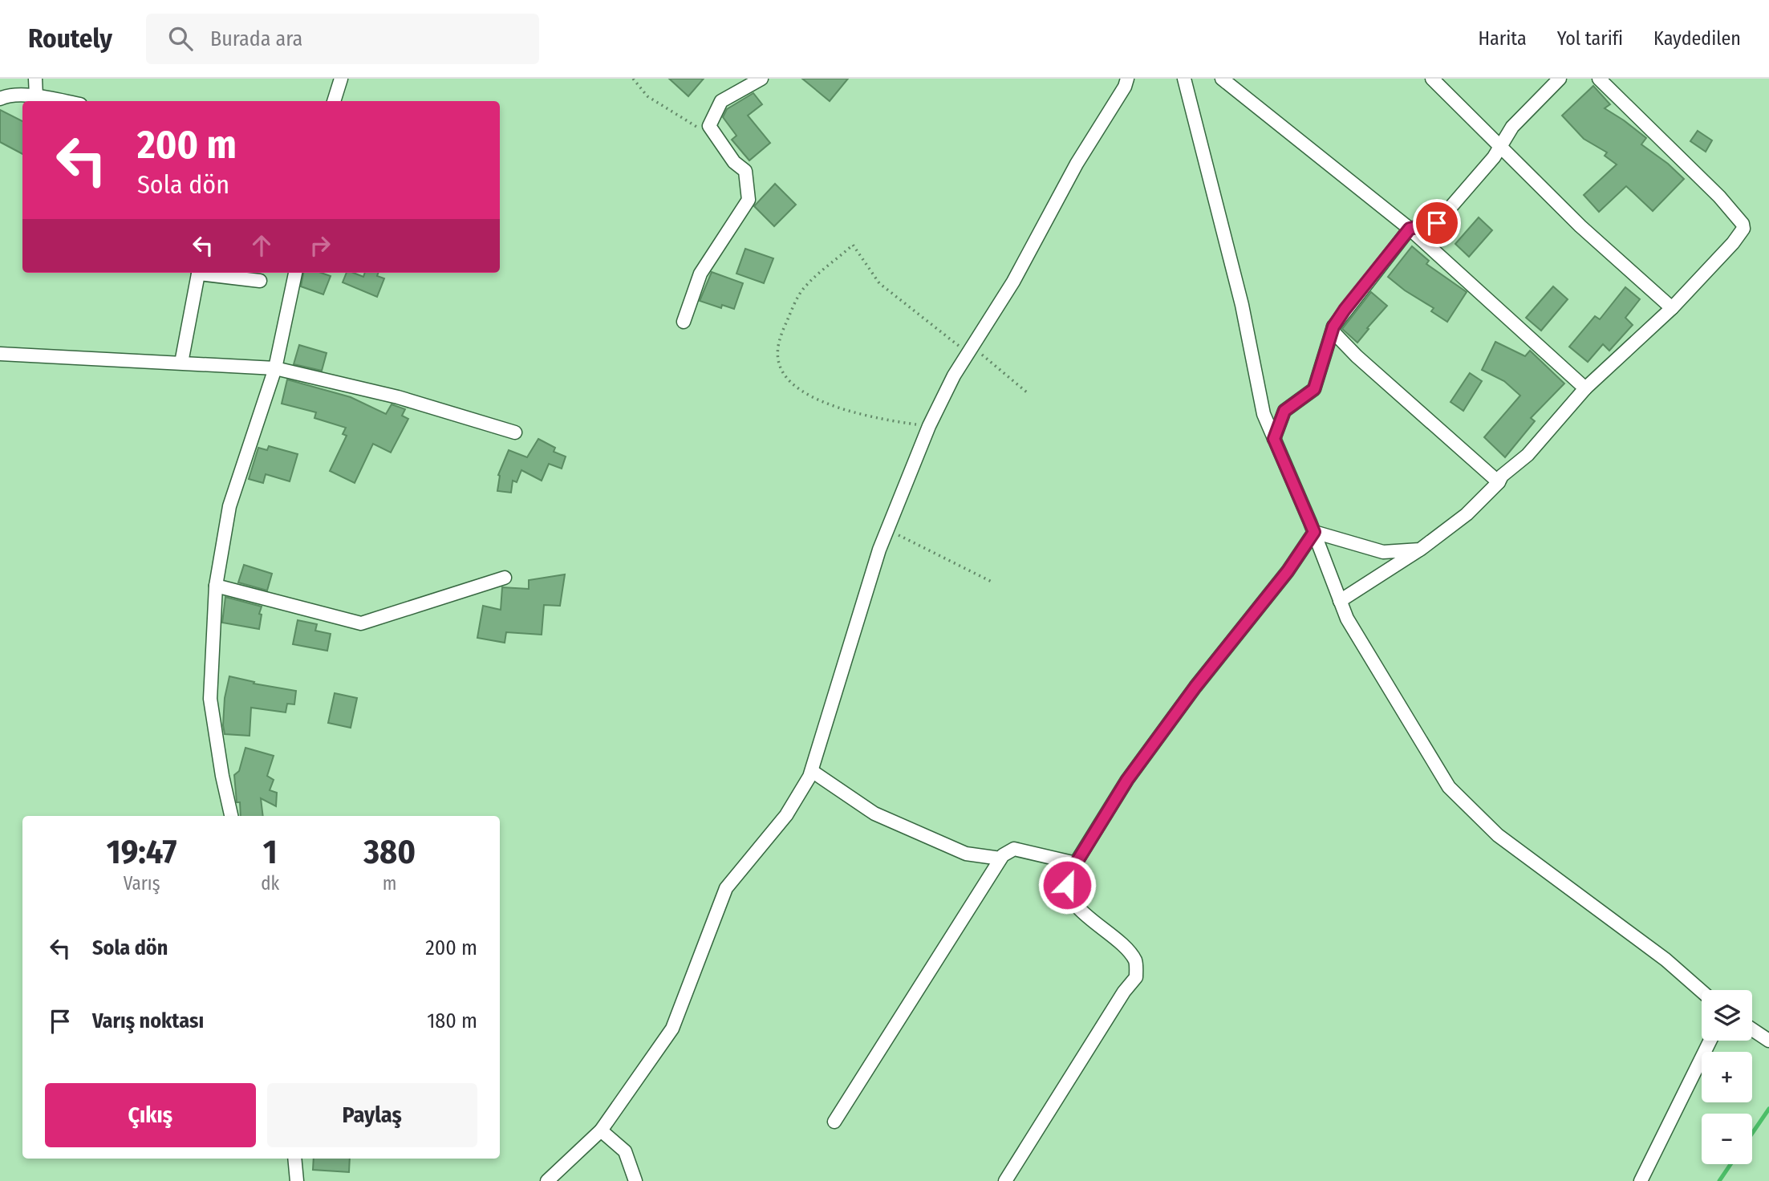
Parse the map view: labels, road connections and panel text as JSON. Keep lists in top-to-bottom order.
{
  "page": {
    "header": "Routely",
    "search": "Burada ara",
    "nav": ["Harita", "Yol tarifi", "Kaydedilen"],
    "turn": ["200 m", "Sola dön"],
    "eta": [
      "19:47",
      "Varış",
      "1",
      "dk",
      "380",
      "m"
    ],
    "list": [
      {
        "name": "Sola dön",
        "value": "200 m"
      },
      {
        "name": "Varış noktası",
        "value": "180 m"
      }
    ],
    "map_buttons": ["+", "−"],
    "buttons": ["Çıkış", "Paylaş"]
  }
}
